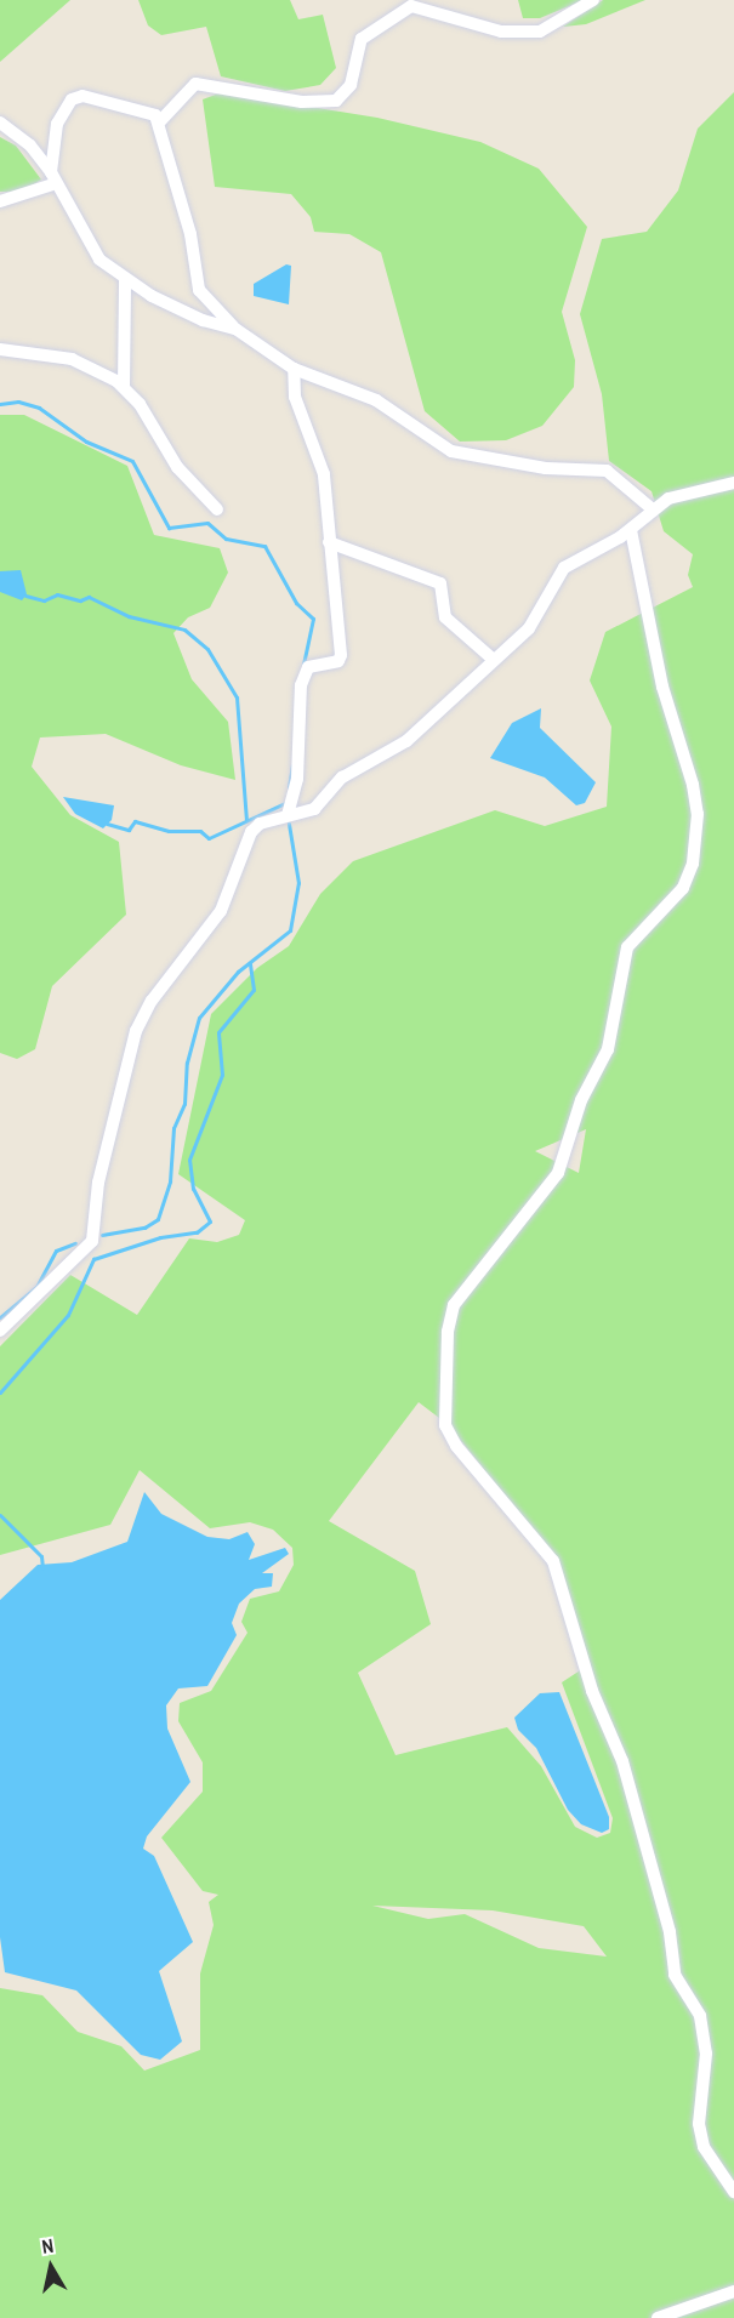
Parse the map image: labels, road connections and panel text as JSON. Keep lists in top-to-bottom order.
{
  "north": "top"
}
